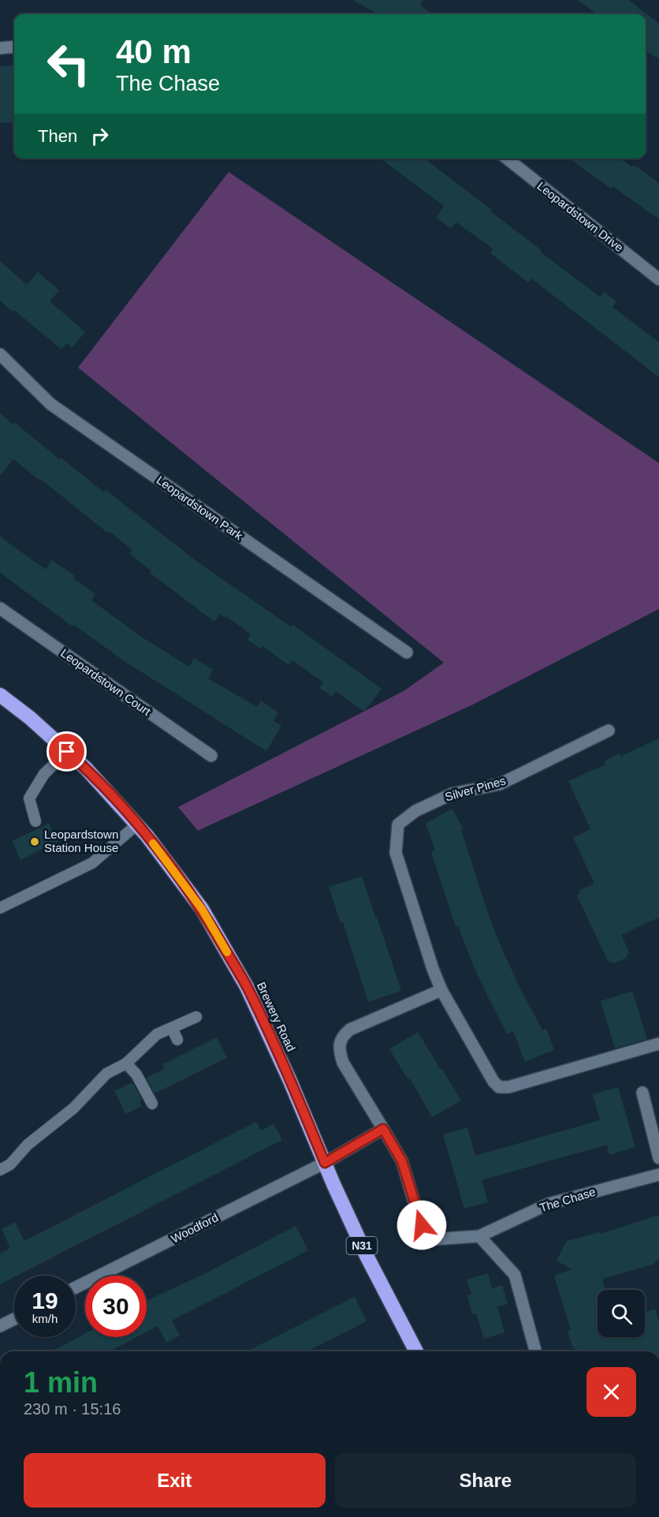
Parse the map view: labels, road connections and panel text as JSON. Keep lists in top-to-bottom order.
{
  "streets": {
    "highway": ["Brewery Road", "N31"],
    "street": [
      "Leopardstown Drive",
      "Leopardstown Park",
      "Leopardstown Court",
      "Silver Pines",
      "The Chase",
      "Woodford"
    ]
  },
  "crossings": [
    ["Brewery Road", "Woodford"]
  ],
  "places": ["Leopardstown Station House"],
  "page": {
    "turn": ["40 m", "The Chase"],
    "then": "Then",
    "speed": "19 km/h",
    "limit": "30",
    "heading": ["1 min", "230 m · 15:16"],
    "buttons": ["Exit", "Share"]
  }
}
